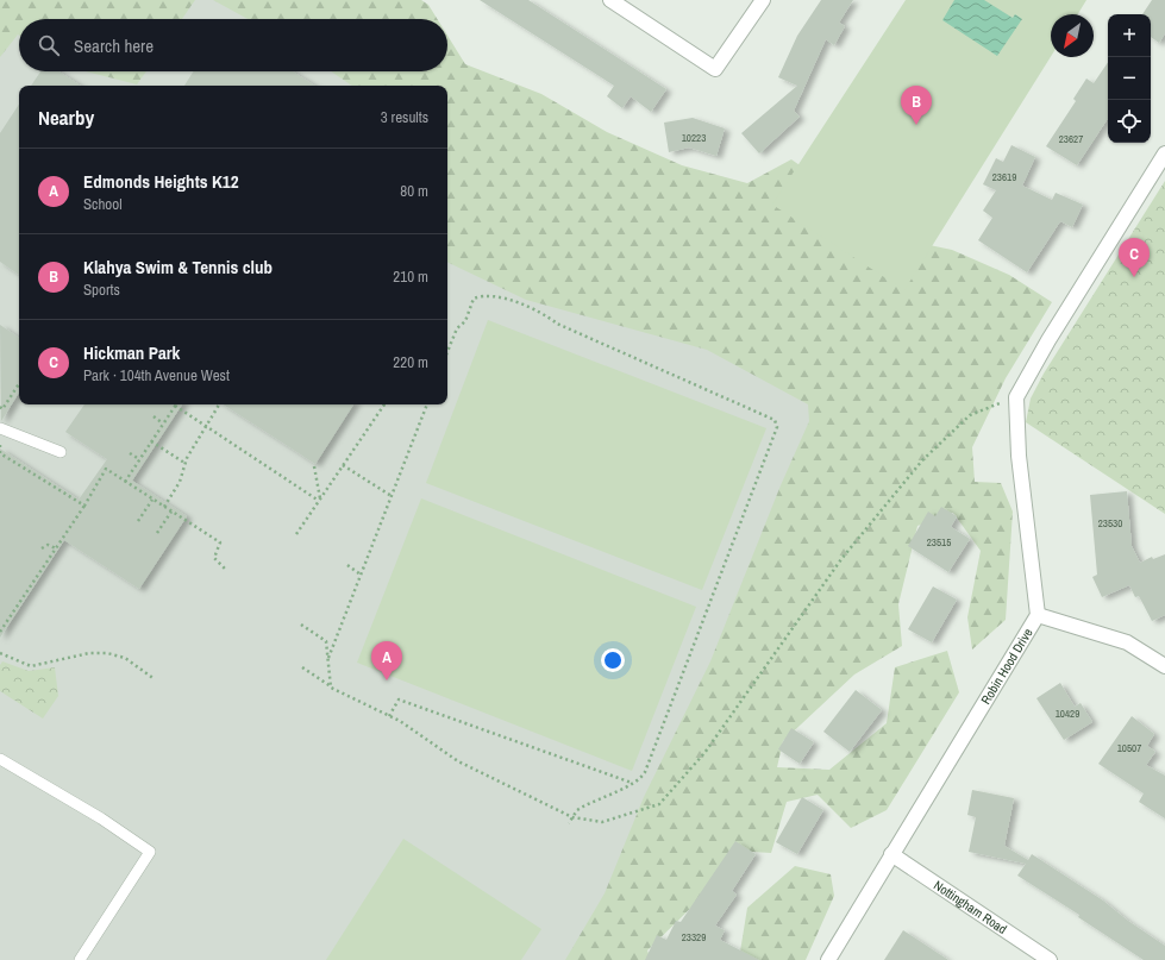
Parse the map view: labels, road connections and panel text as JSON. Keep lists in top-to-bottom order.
{
  "streets": {
    "street": ["Robin Hood Drive", "Nottingham Road"]
  },
  "crossings": [
    ["Robin Hood Drive", "Nottingham Road"]
  ],
  "house_numbers": [
    "10223",
    "23627",
    "23619",
    "23530",
    "23515",
    "10429",
    "10507",
    "23329"
  ],
  "north": "bottom left",
  "page": {
    "map_buttons": ["+", "−"],
    "search": "Search here",
    "pins": ["B", "C", "A"],
    "heading": ["Nearby", "3 results"],
    "list": [
      {
        "mark": "A",
        "name": "Edmonds Heights K12",
        "note": "School",
        "value": "80 m"
      },
      {
        "mark": "B",
        "name": "Klahya Swim & Tennis club",
        "note": "Sports",
        "value": "210 m"
      },
      {
        "mark": "C",
        "name": "Hickman Park",
        "note": "Park · 104th Avenue West",
        "value": "220 m"
      }
    ]
  }
}
